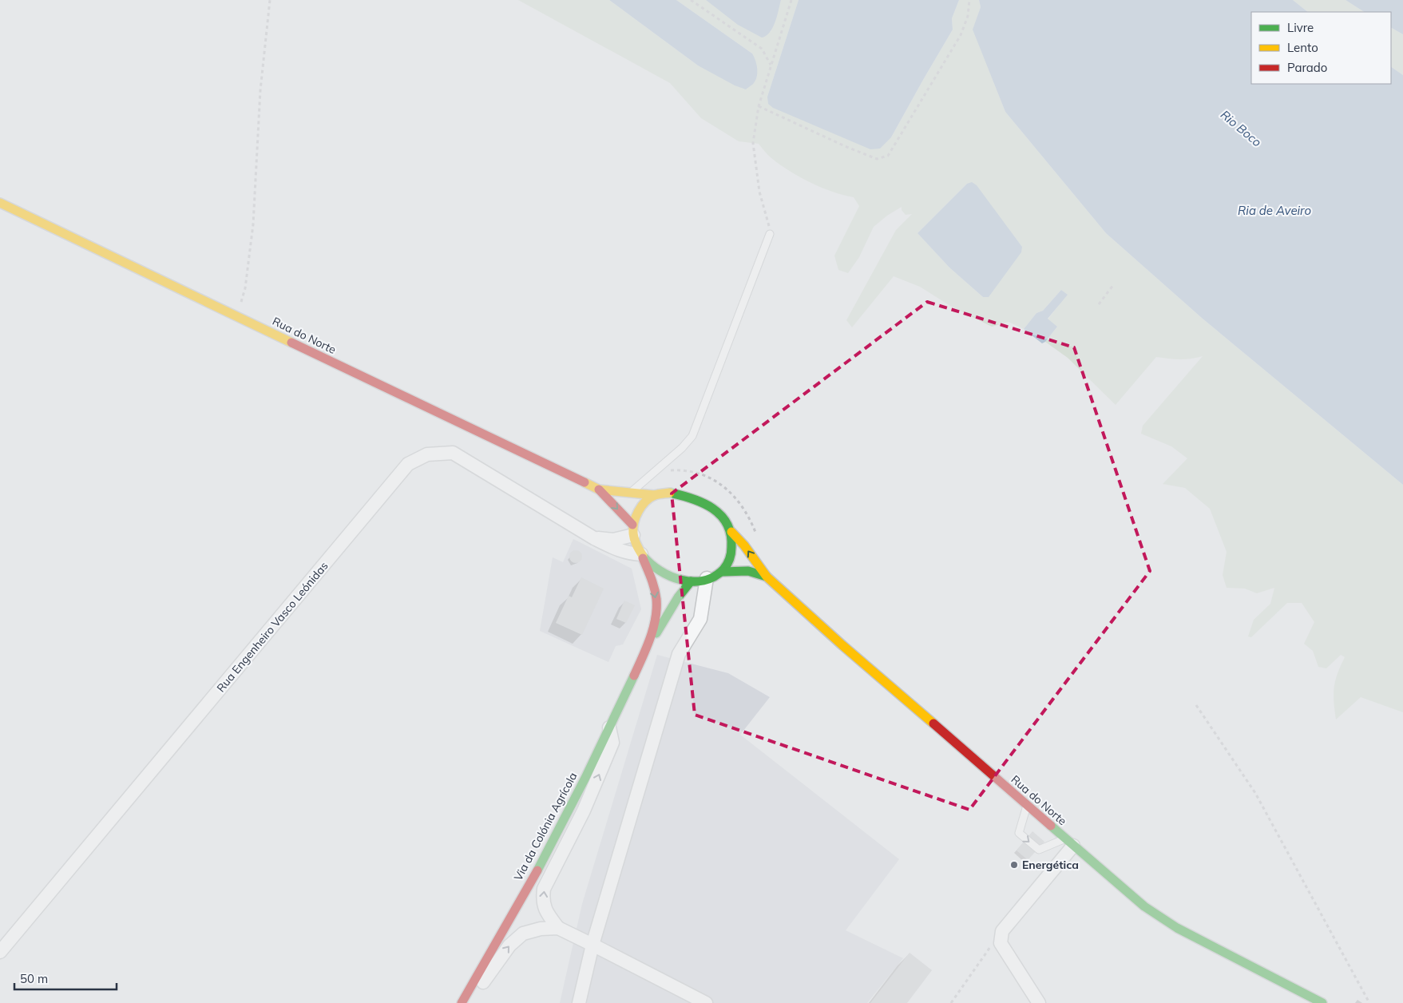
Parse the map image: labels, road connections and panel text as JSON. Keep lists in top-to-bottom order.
{
  "streets": {
    "main road": ["Rua do Norte", "Via da Colónia Agrícola"],
    "street": ["Rua Engenheiro Vasco Leónidas"]
  },
  "crossings": [
    ["Rua do Norte", "Rua Engenheiro Vasco Leónidas"],
    ["Rua do Norte", "Via da Colónia Agrícola"],
    ["Rua Engenheiro Vasco Leónidas", "Via da Colónia Agrícola"]
  ],
  "water": ["Rio Boco", "Ria de Aveiro"],
  "places": ["Energética"],
  "legend": ["Livre", "Lento", "Parado"],
  "scale_bar": "50 m"
}
